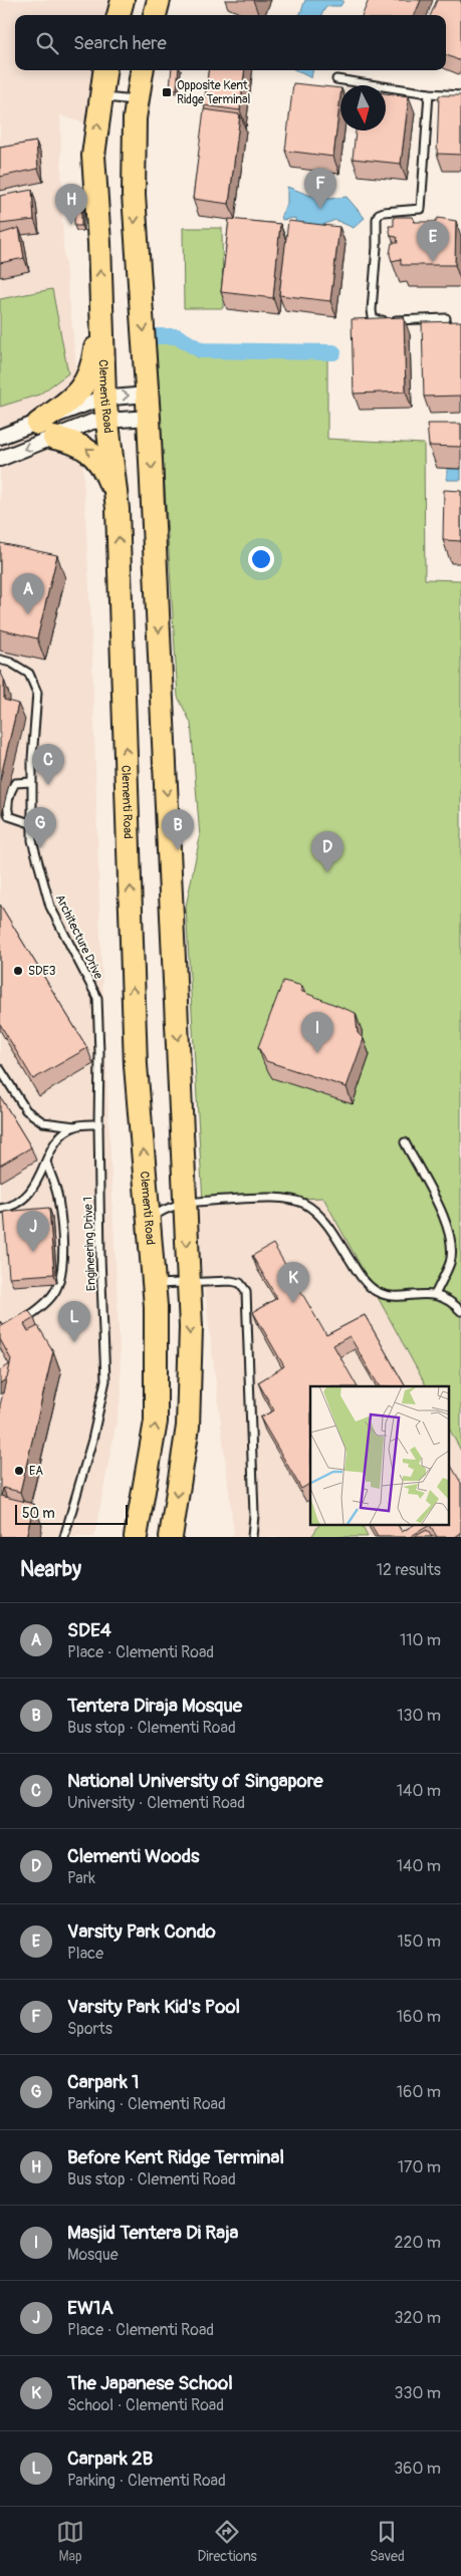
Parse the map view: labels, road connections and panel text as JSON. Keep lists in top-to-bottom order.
{
  "streets": {
    "main road": ["Clementi Road"],
    "lane": ["Architecture Drive", "Engineering Drive 1"]
  },
  "crossings": [
    ["Architecture Drive", "Engineering Drive 1"]
  ],
  "places": {
    "transit": ["Opposite Kent Ridge Terminal"],
    "other": ["SDE3", "EA"]
  },
  "scale_bar": "50 m",
  "north": "bottom",
  "page": {
    "search": "Search here",
    "pins": [
      "F",
      "H",
      "E",
      "A",
      "C",
      "G",
      "B",
      "D",
      "I",
      "J",
      "K",
      "L"
    ],
    "scale": "50 m",
    "heading": ["Nearby", "12 results"],
    "list": [
      {
        "mark": "A",
        "name": "SDE4",
        "note": "Place · Clementi Road",
        "value": "110 m"
      },
      {
        "mark": "B",
        "name": "Tentera Diraja Mosque",
        "note": "Bus stop · Clementi Road",
        "value": "130 m"
      },
      {
        "mark": "C",
        "name": "National University of Singapore",
        "note": "University · Clementi Road",
        "value": "140 m"
      },
      {
        "mark": "D",
        "name": "Clementi Woods",
        "note": "Park",
        "value": "140 m"
      },
      {
        "mark": "E",
        "name": "Varsity Park Condo",
        "note": "Place",
        "value": "150 m"
      },
      {
        "mark": "F",
        "name": "Varsity Park Kid's Pool",
        "note": "Sports",
        "value": "160 m"
      },
      {
        "mark": "G",
        "name": "Carpark 1",
        "note": "Parking · Clementi Road",
        "value": "160 m"
      },
      {
        "mark": "H",
        "name": "Before Kent Ridge Terminal",
        "note": "Bus stop · Clementi Road",
        "value": "170 m"
      },
      {
        "mark": "I",
        "name": "Masjid Tentera Di Raja",
        "note": "Mosque",
        "value": "220 m"
      },
      {
        "mark": "J",
        "name": "EW1A",
        "note": "Place · Clementi Road",
        "value": "320 m"
      },
      {
        "mark": "K",
        "name": "The Japanese School",
        "note": "School · Clementi Road",
        "value": "330 m"
      },
      {
        "mark": "L",
        "name": "Carpark 2B",
        "note": "Parking · Clementi Road",
        "value": "360 m"
      }
    ],
    "nav": ["Map", "Directions", "Saved"]
  }
}
